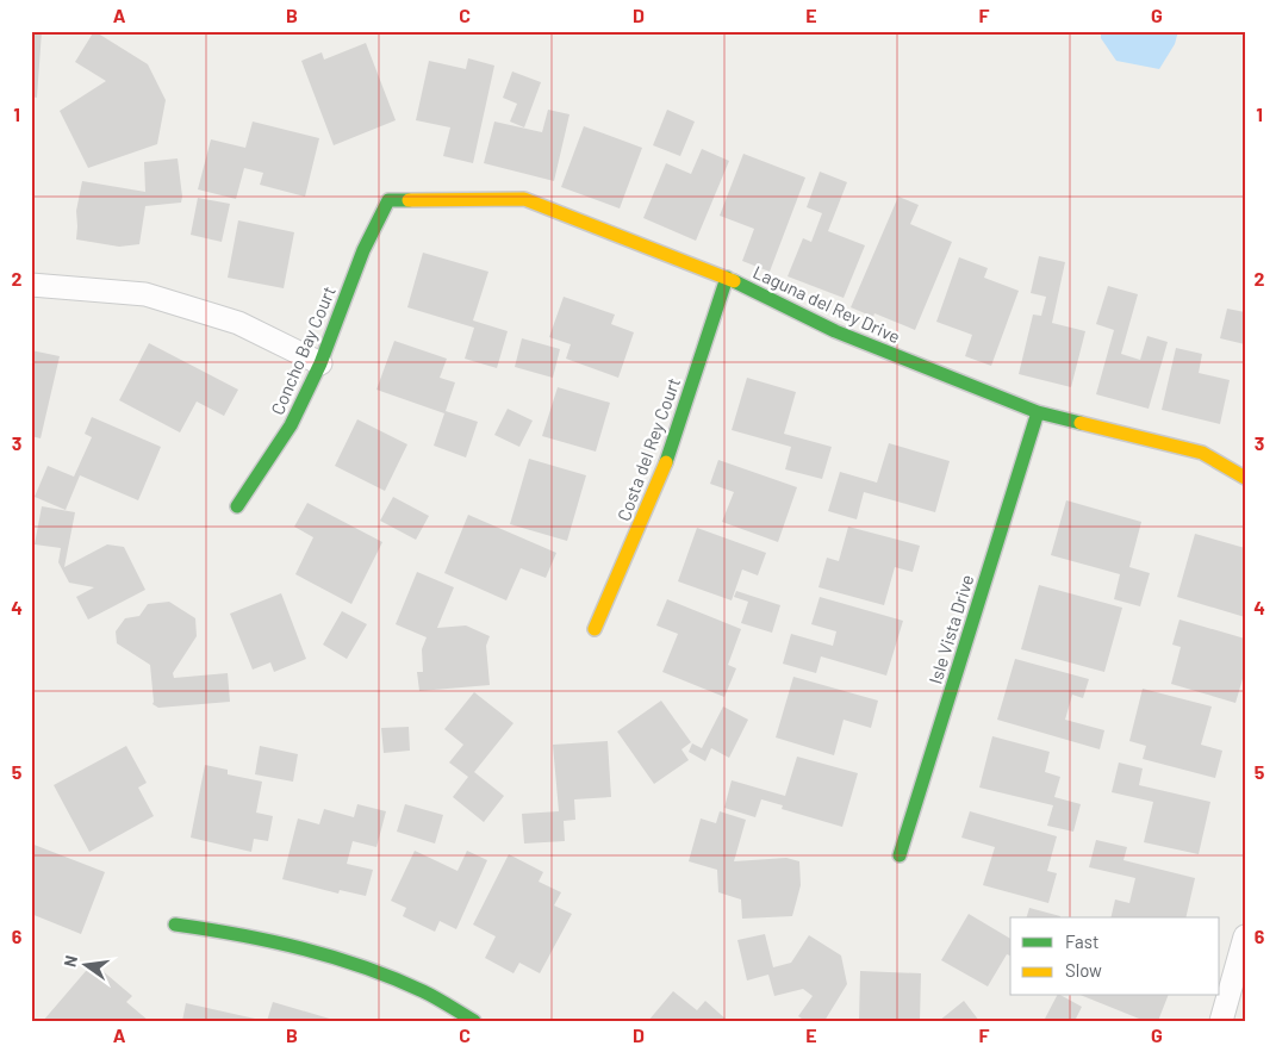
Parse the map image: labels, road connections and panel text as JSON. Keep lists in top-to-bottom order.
{
  "streets": {
    "street": [
      "Laguna del Rey Drive",
      "Concho Bay Court",
      "Costa del Rey Court",
      "Isle Vista Drive"
    ]
  },
  "crossings": [
    ["Laguna del Rey Drive", "Concho Bay Court"],
    ["Laguna del Rey Drive", "Costa del Rey Court"],
    ["Laguna del Rey Drive", "Isle Vista Drive"]
  ],
  "legend": ["Fast", "Slow"],
  "north": "left",
  "grid": {
    "columns": [
      "A",
      "B",
      "C",
      "D",
      "E",
      "F",
      "G"
    ],
    "rows": [
      "1",
      "2",
      "3",
      "4",
      "5",
      "6"
    ]
  }
}
